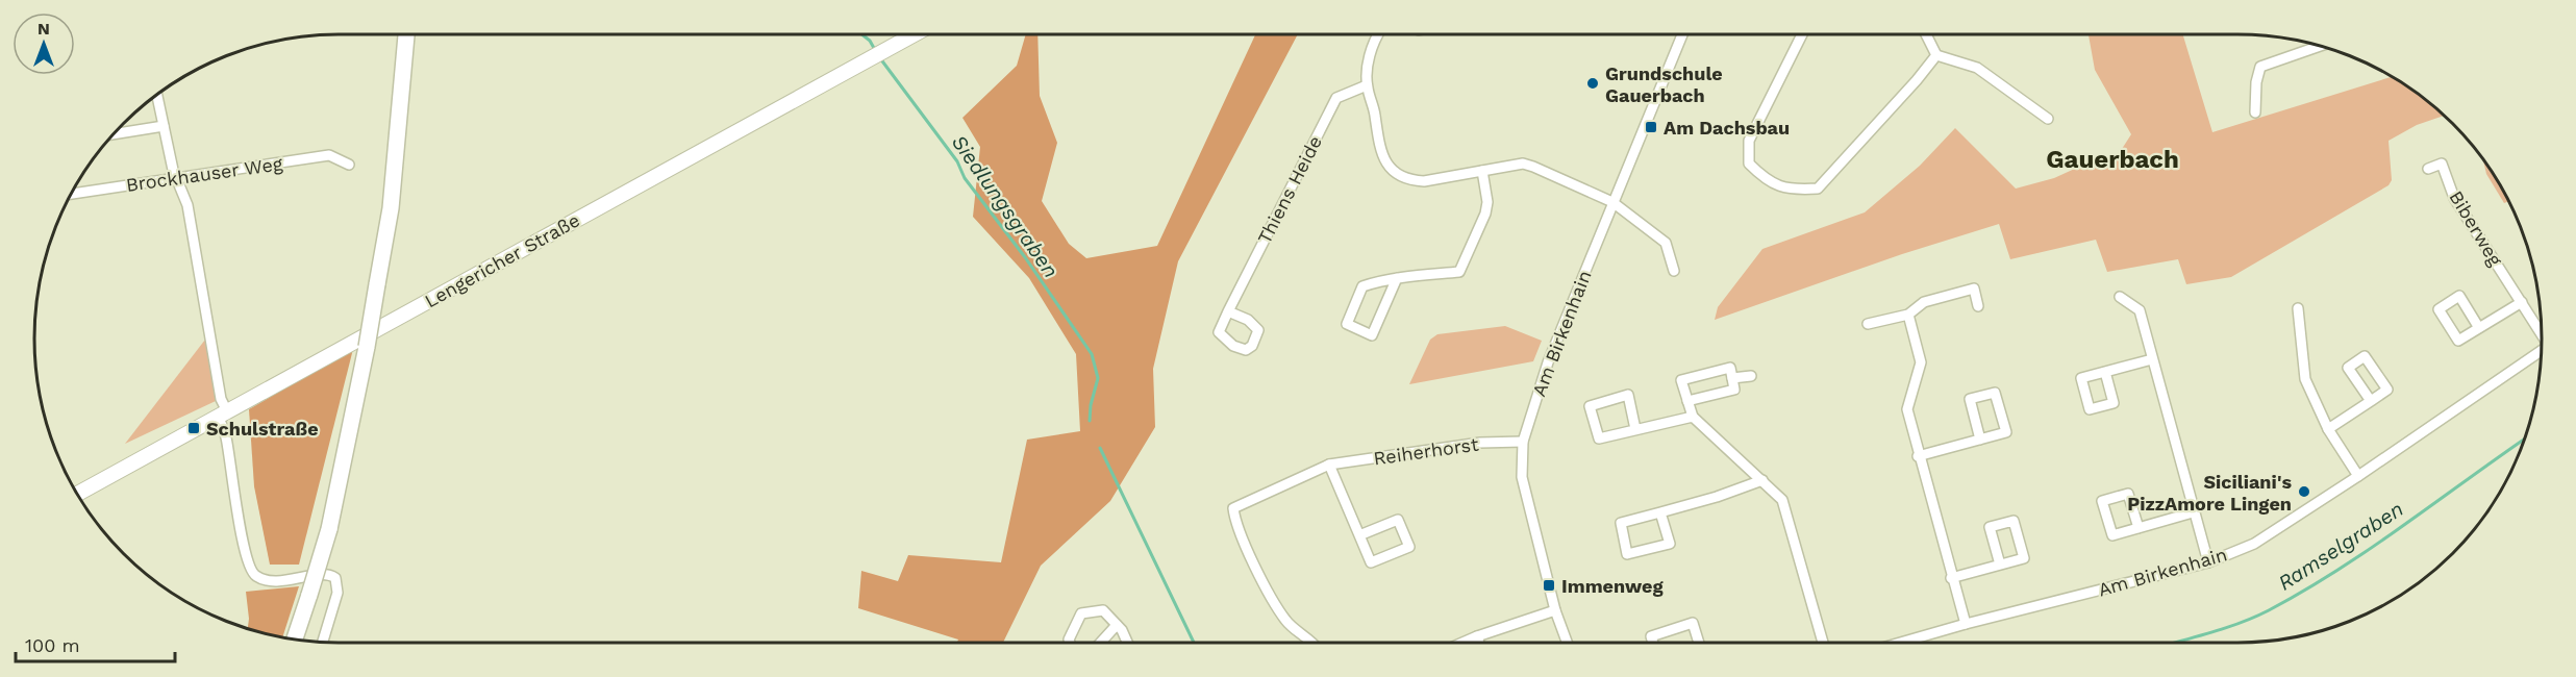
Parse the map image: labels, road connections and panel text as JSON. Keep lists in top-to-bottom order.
{
  "streets": {
    "main road": ["Lengericher Straße"],
    "street": [
      "Brockhauser Weg",
      "Thiens Heide",
      "Biberweg",
      "Am Birkenhain",
      "Reiherhorst"
    ]
  },
  "crossings": [
    ["Am Birkenhain", "Reiherhorst"]
  ],
  "districts": ["Gauerbach"],
  "water": ["Siedlungsgraben", "Ramselgraben"],
  "places": {
    "other": ["Grundschule Gauerbach", "Siciliani's PizzAmore Lingen"],
    "transit": ["Am Dachsbau", "Schulstraße", "Immenweg"]
  },
  "scale_bar": "100 m",
  "north": "top"
}
